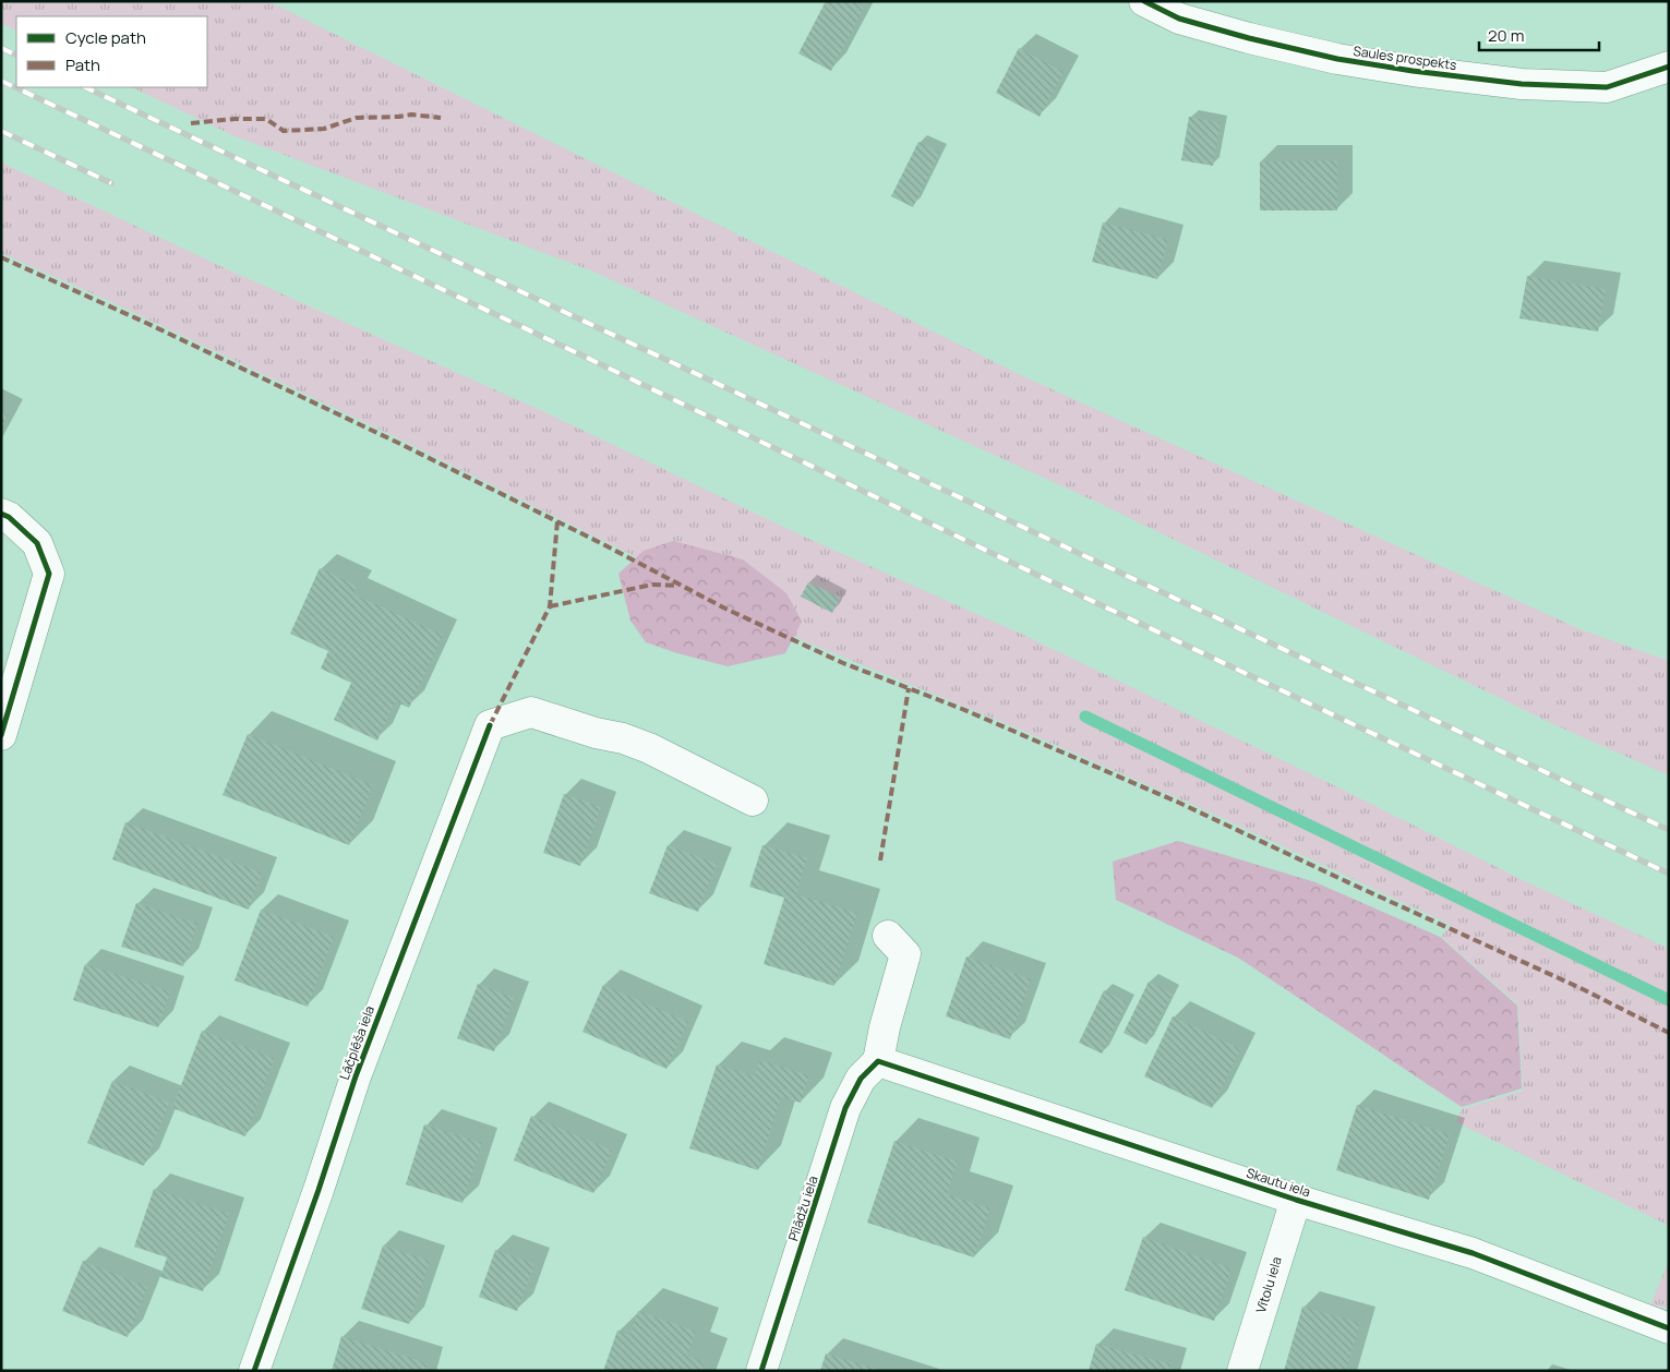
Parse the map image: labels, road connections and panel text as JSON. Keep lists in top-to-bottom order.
{
  "streets": {
    "street": [
      "Saules prospekts",
      "Lāčplēša iela",
      "Skautu iela",
      "Pīlādžu iela",
      "Vītolu iela"
    ]
  },
  "crossings": [
    ["Skautu iela", "Pīlādžu iela"],
    ["Skautu iela", "Vītolu iela"]
  ],
  "legend": ["Cycle path", "Path"],
  "scale_bar": "20 m"
}
